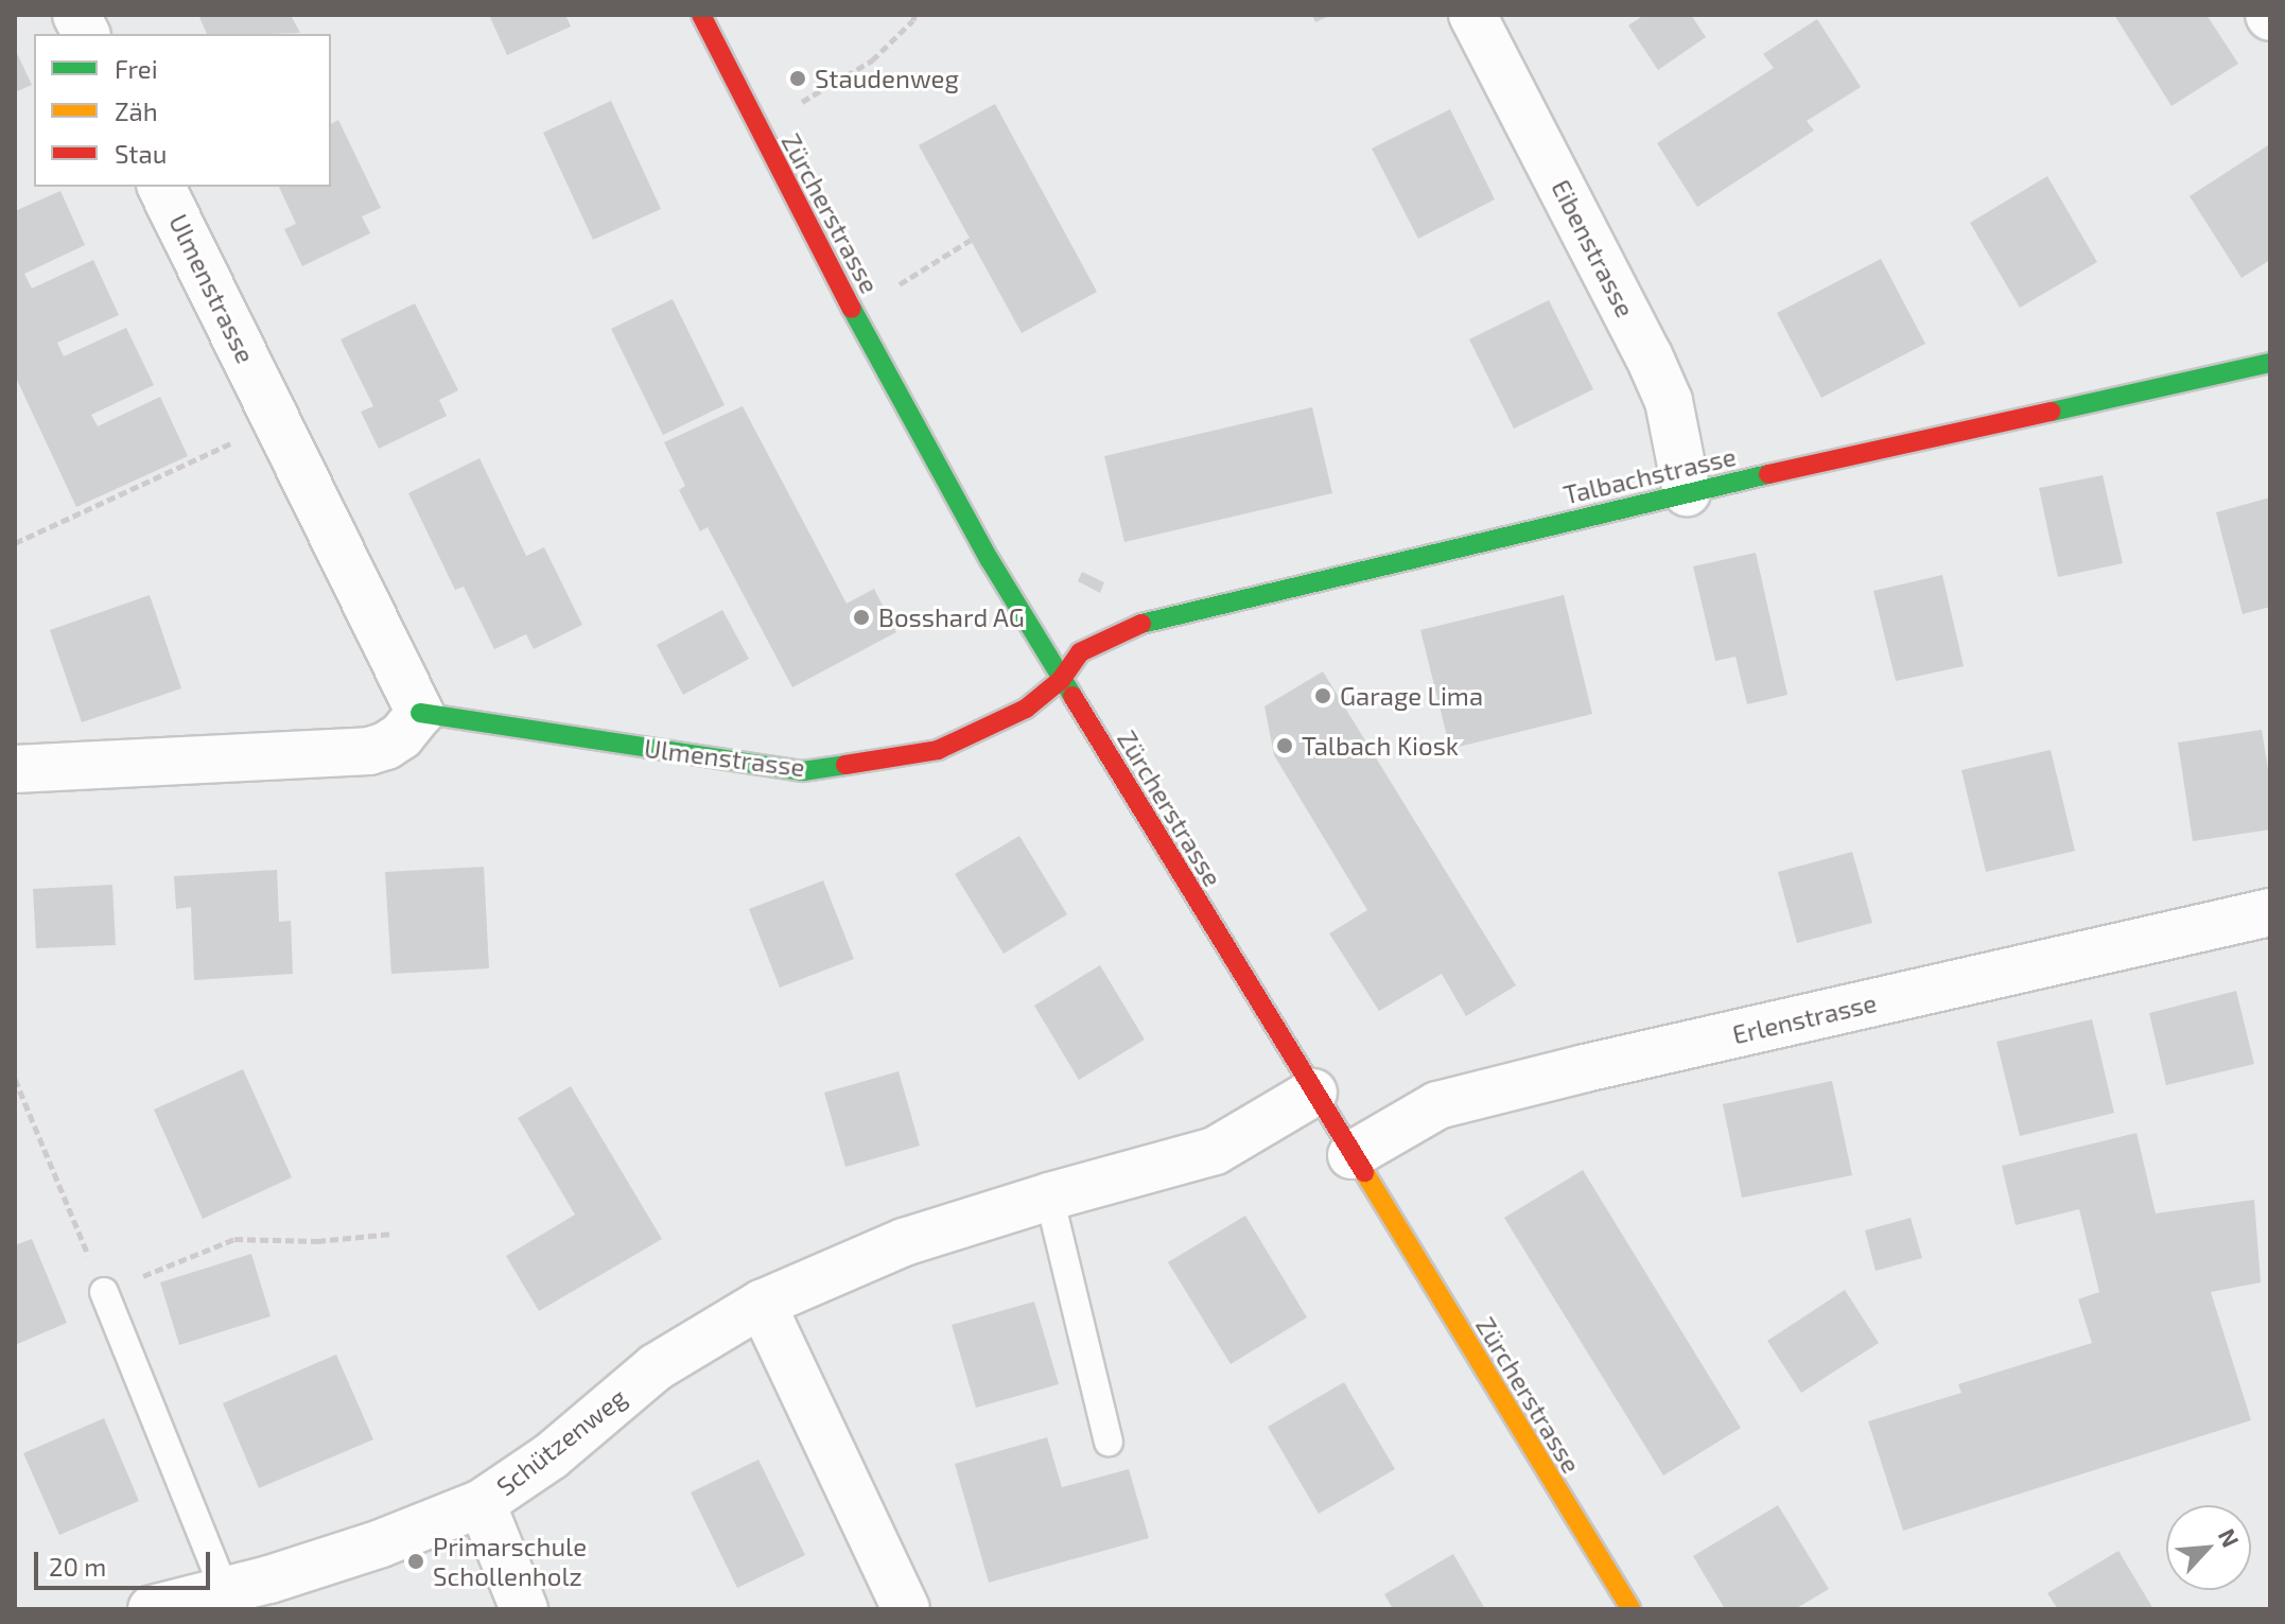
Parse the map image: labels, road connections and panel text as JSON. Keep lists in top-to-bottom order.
{
  "streets": {
    "street": [
      "Zürcherstrasse",
      "Eibenstrasse",
      "Ulmenstrasse",
      "Talbachstrasse",
      "Erlenstrasse",
      "Schützenweg"
    ]
  },
  "crossings": [
    ["Zürcherstrasse", "Ulmenstrasse"],
    ["Zürcherstrasse", "Talbachstrasse"],
    ["Zürcherstrasse", "Erlenstrasse"],
    ["Zürcherstrasse", "Schützenweg"],
    ["Eibenstrasse", "Talbachstrasse"],
    ["Ulmenstrasse", "Talbachstrasse"]
  ],
  "places": [
    "Staudenweg",
    "Bosshard AG",
    "Garage Lima",
    "Talbach Kiosk",
    "Primarschule Schollenholz"
  ],
  "legend": ["Frei", "Zäh", "Stau"],
  "scale_bar": "20 m",
  "north": "top right"
}
